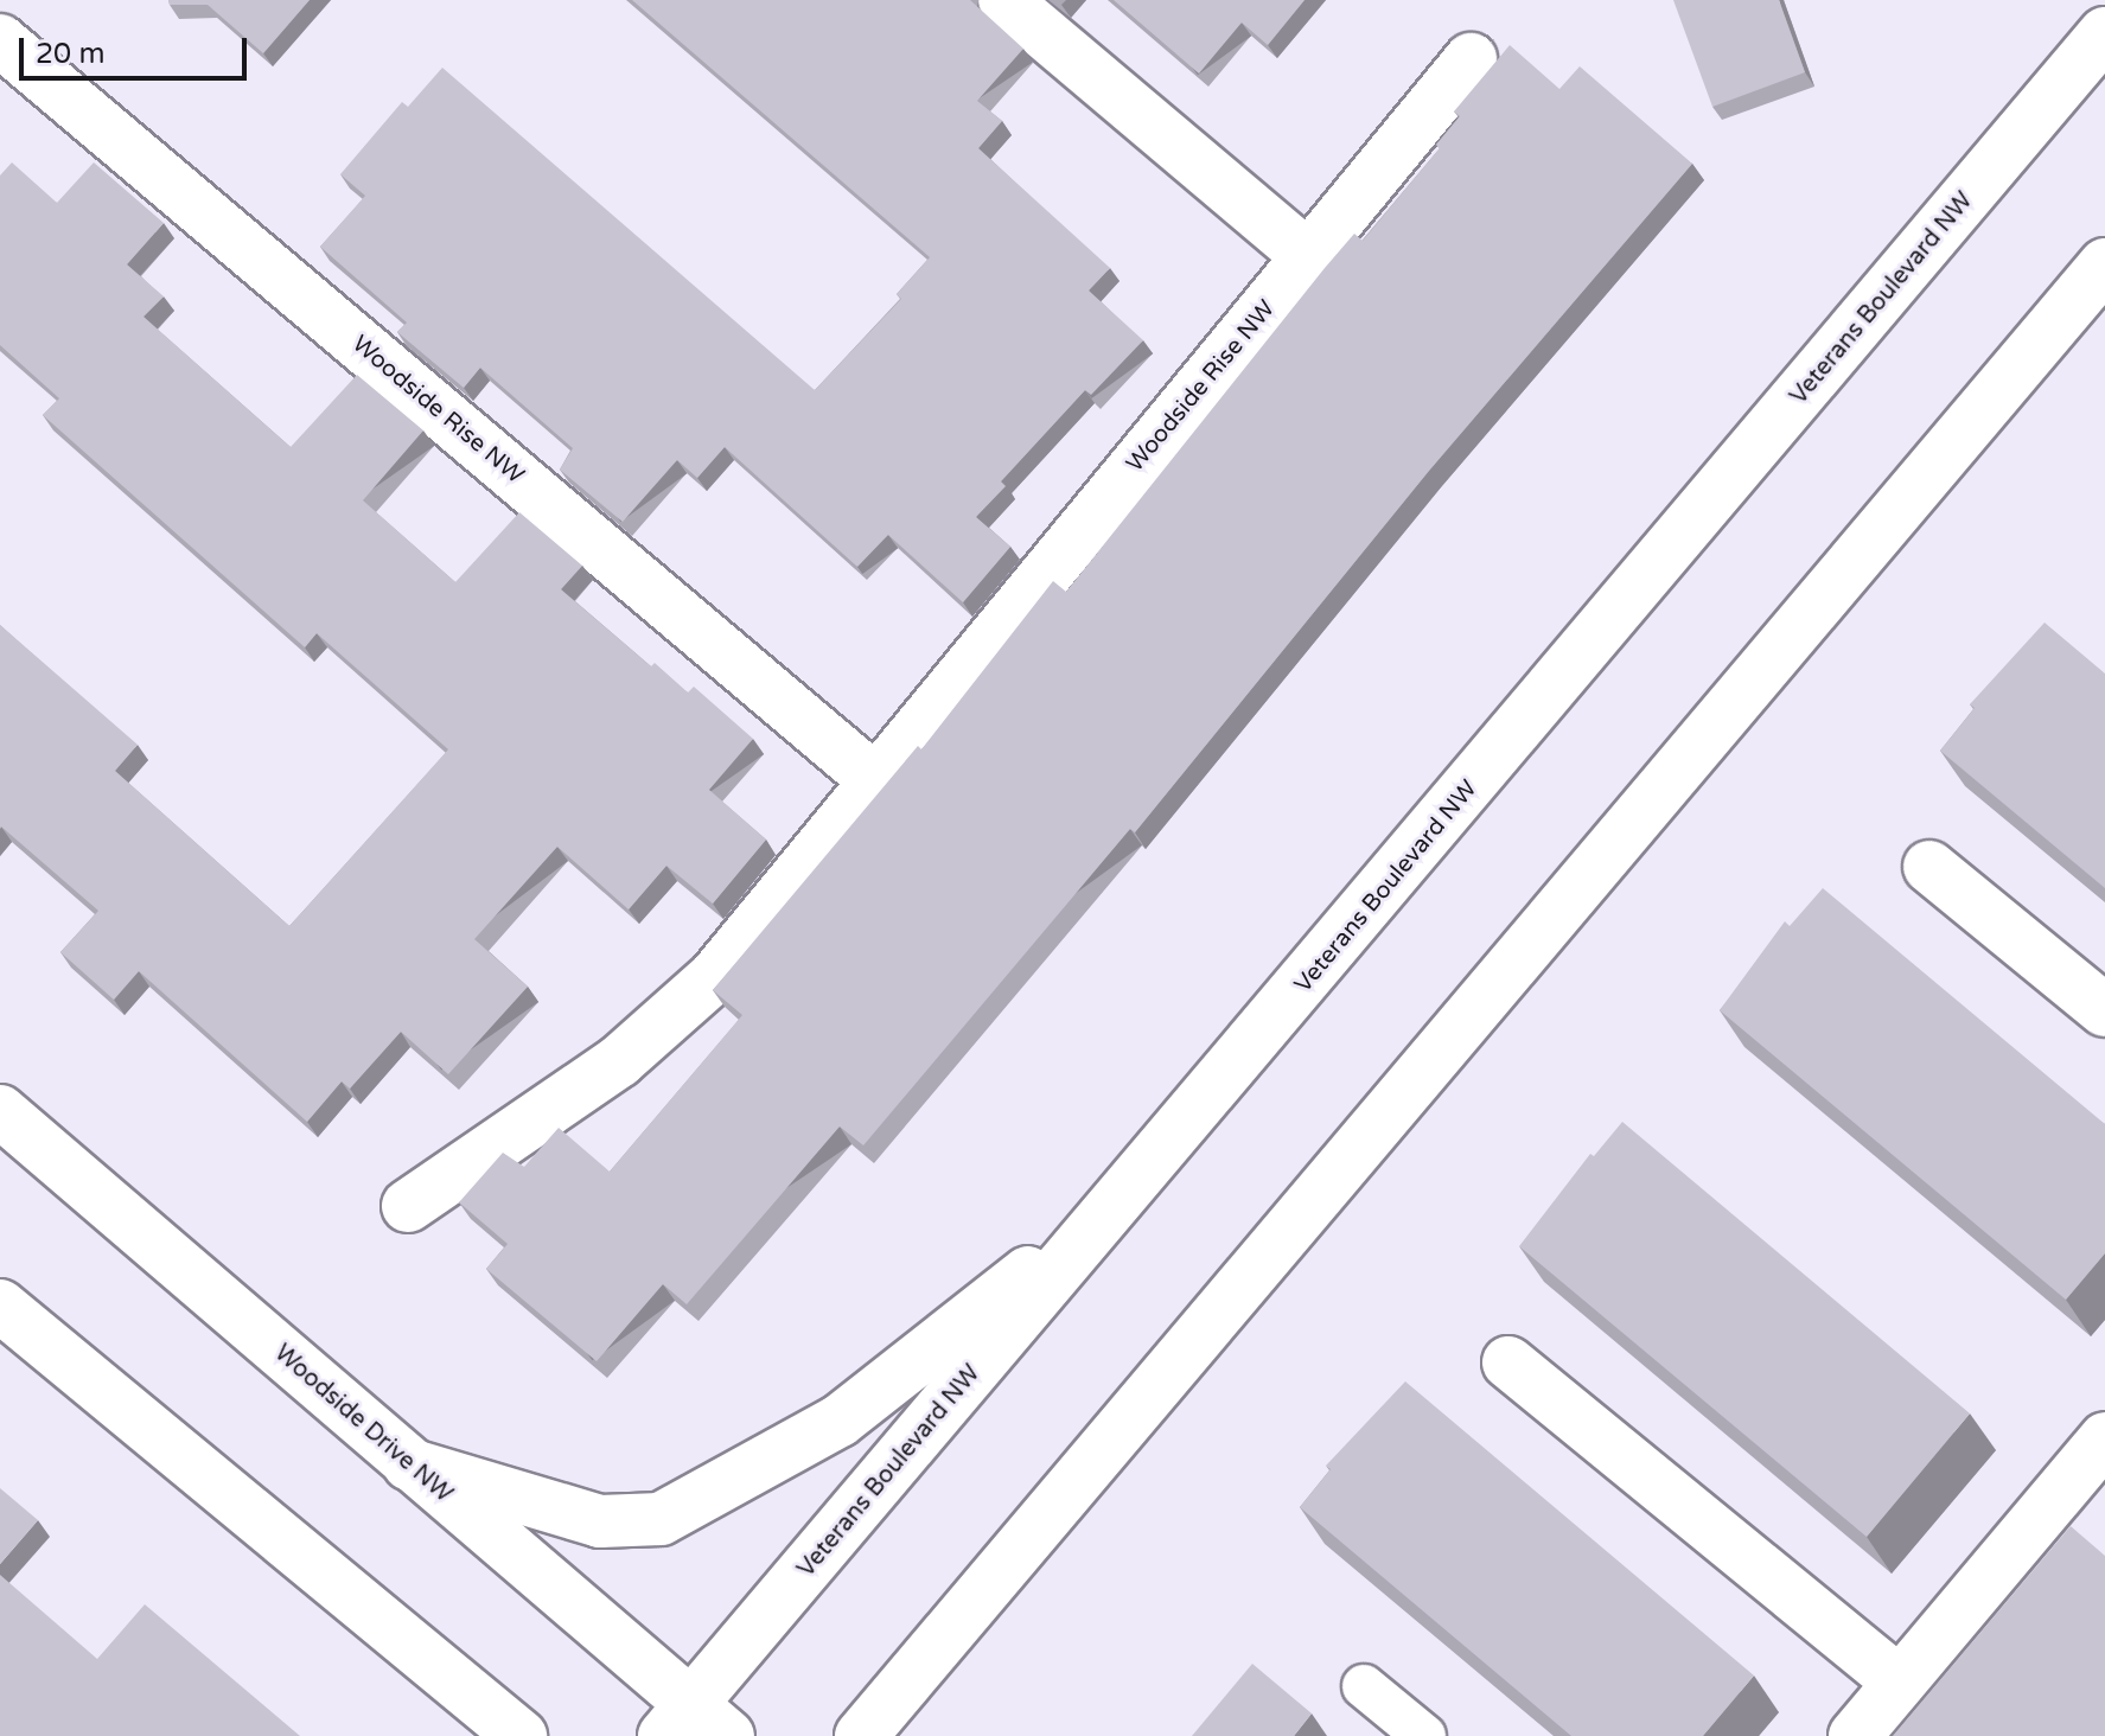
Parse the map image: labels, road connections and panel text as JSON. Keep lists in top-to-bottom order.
{
  "streets": {
    "street": ["Veterans Boulevard NW", "Woodside Rise NW", "Woodside Drive NW"]
  },
  "crossings": [
    ["Veterans Boulevard NW", "Woodside Drive NW"]
  ],
  "scale_bar": "20 m"
}
